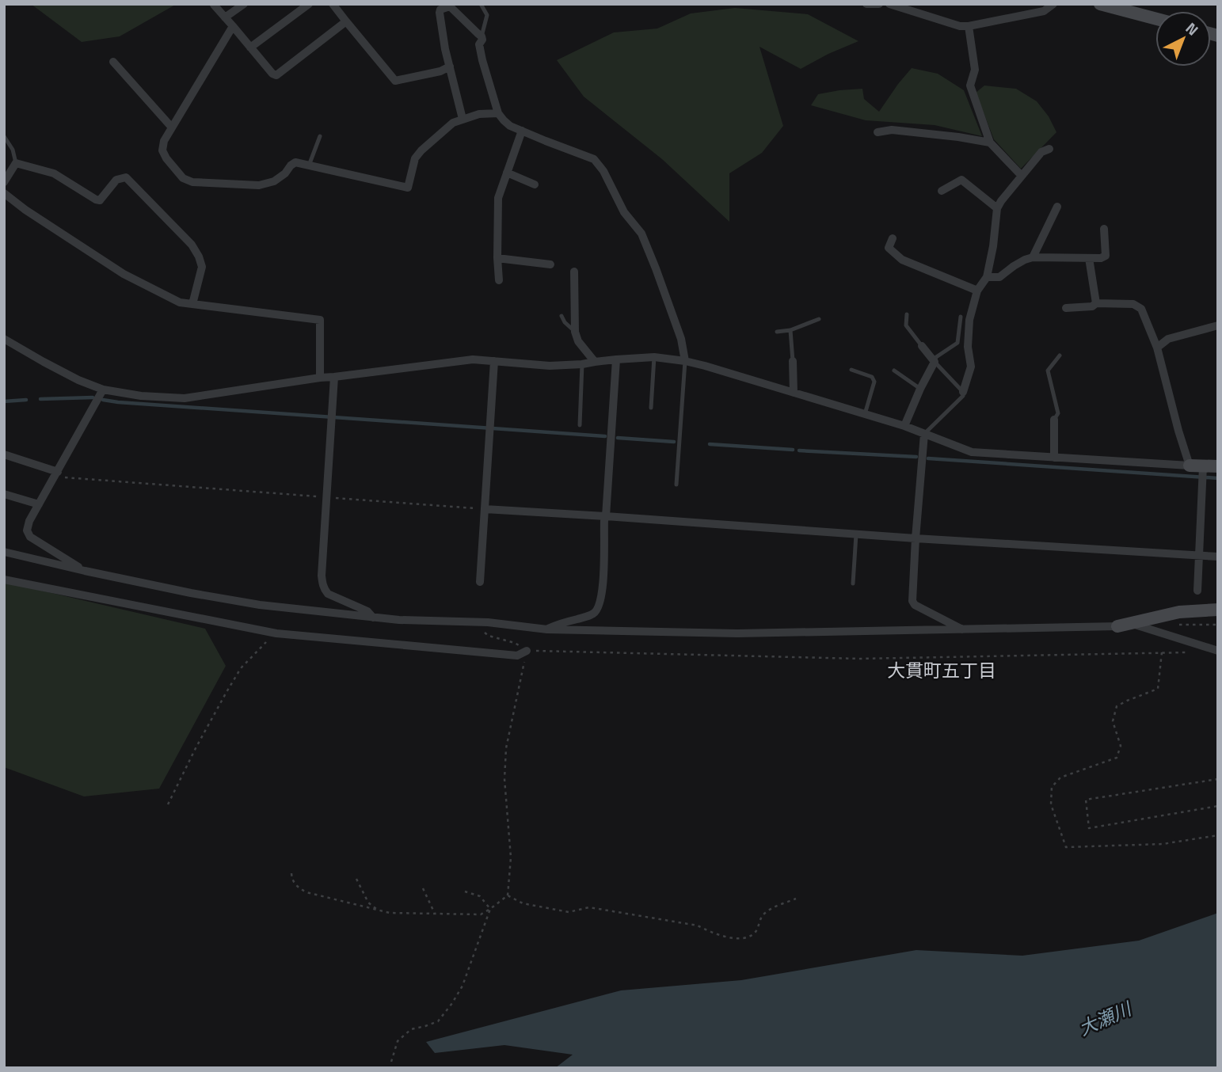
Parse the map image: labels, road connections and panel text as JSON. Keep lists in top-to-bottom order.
{
  "districts": ["大貫町五丁目"],
  "water": ["大瀬川"],
  "north": "top right"
}
